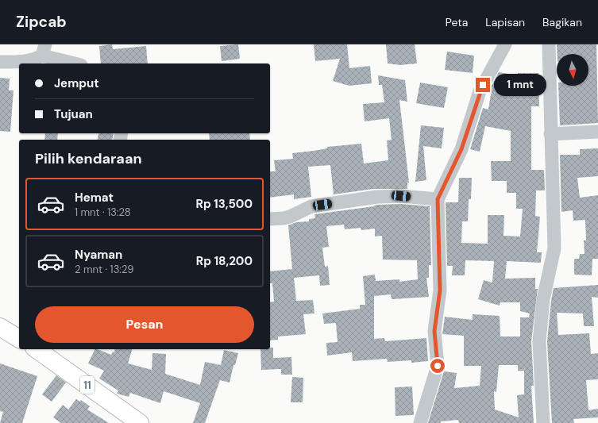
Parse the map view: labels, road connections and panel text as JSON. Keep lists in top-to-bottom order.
{
  "streets": {
    "highway": ["11"]
  },
  "north": "bottom",
  "page": {
    "header": "Zipcab",
    "nav": ["Peta", "Lapisan", "Bagikan"],
    "banner": ["Jemput", "Tujuan"],
    "bubble": "1 mnt",
    "heading": "Pilih kendaraan",
    "list": [
      {
        "name": "Hemat",
        "note": "1 mnt · 13:28",
        "value": "Rp 13,500"
      },
      {
        "name": "Nyaman",
        "note": "2 mnt · 13:29",
        "value": "Rp 18,200"
      }
    ],
    "buttons": "Pesan"
  }
}
